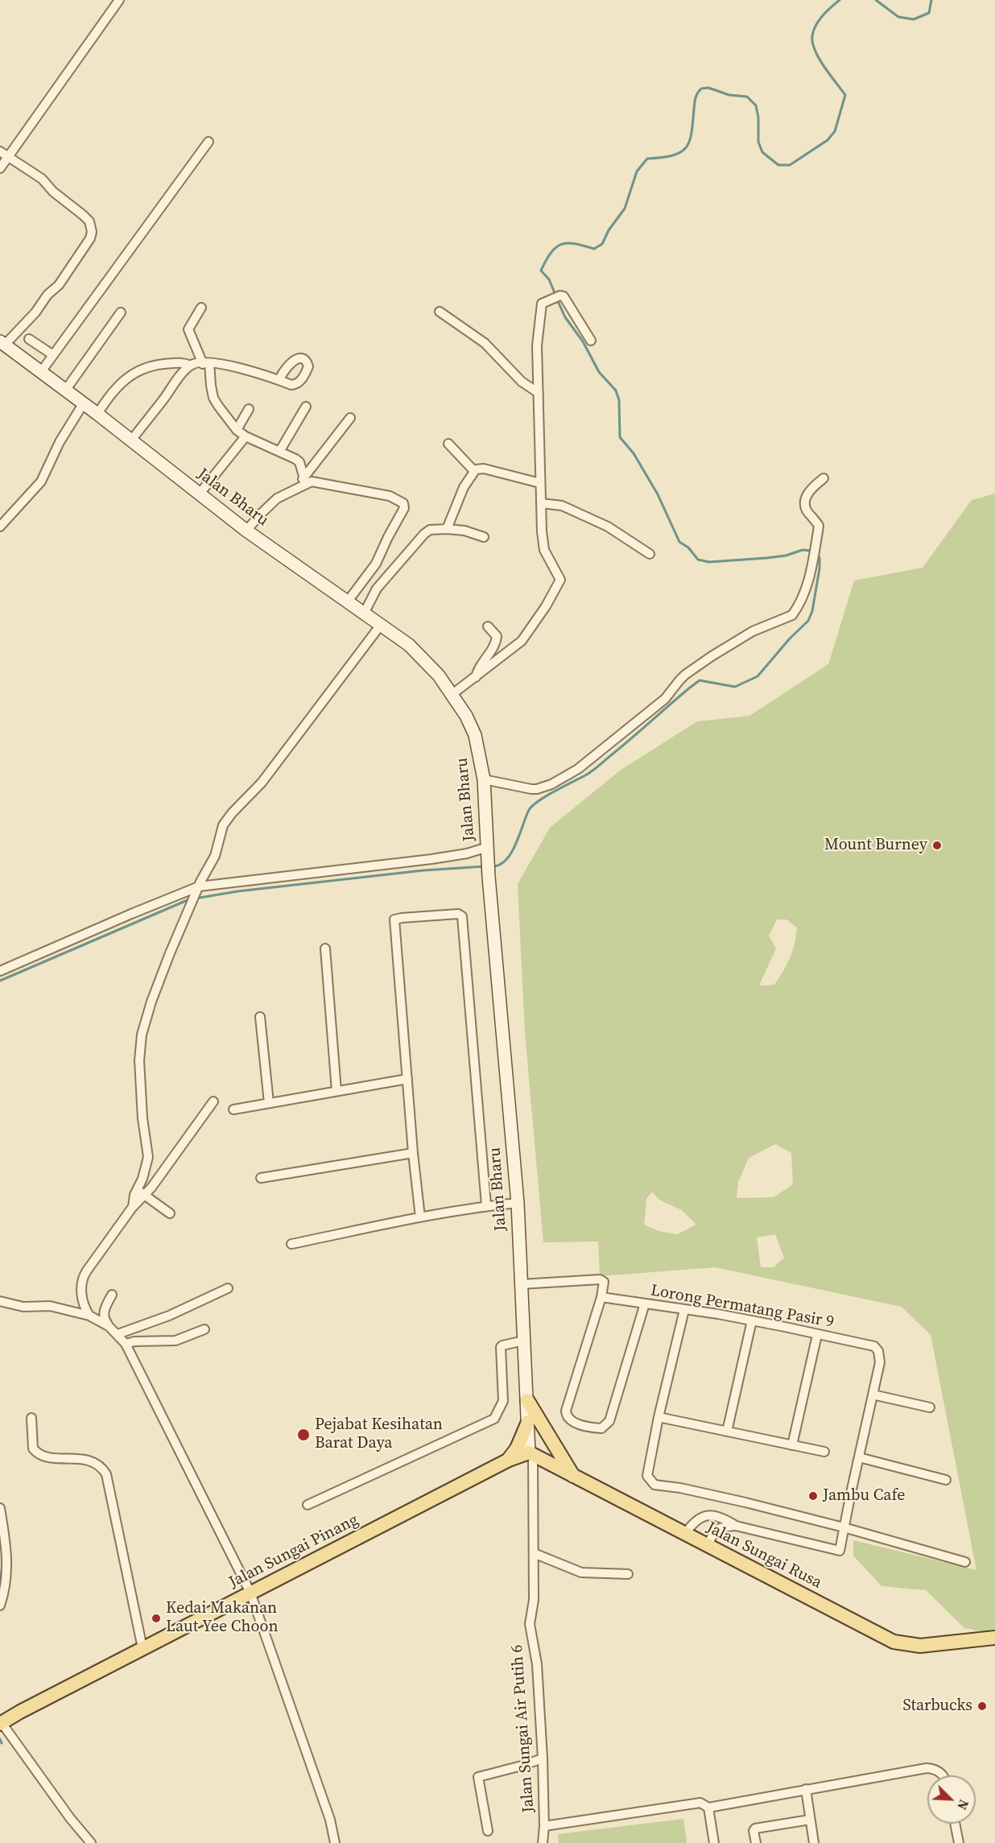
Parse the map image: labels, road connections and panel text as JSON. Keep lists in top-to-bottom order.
{
  "streets": {
    "main road": ["Jalan Bharu", "Jalan Sungai Pinang", "Jalan Sungai Rusa"],
    "street": ["Lorong Permatang Pasir 9", "Jalan Sungai Air Putih 6"]
  },
  "crossings": [
    ["Jalan Bharu", "Jalan Sungai Pinang"],
    ["Jalan Bharu", "Jalan Sungai Rusa"],
    ["Jalan Bharu", "Jalan Sungai Air Putih 6"],
    ["Jalan Sungai Pinang", "Jalan Sungai Rusa"],
    ["Jalan Sungai Pinang", "Jalan Sungai Air Putih 6"],
    ["Jalan Sungai Rusa", "Jalan Sungai Air Putih 6"]
  ],
  "places": [
    "Mount Burney",
    "Pejabat Kesihatan Barat Daya",
    "Jambu Cafe",
    "Kedai Makanan Laut Yee Choon",
    "Starbucks"
  ],
  "north": "bottom right"
}
